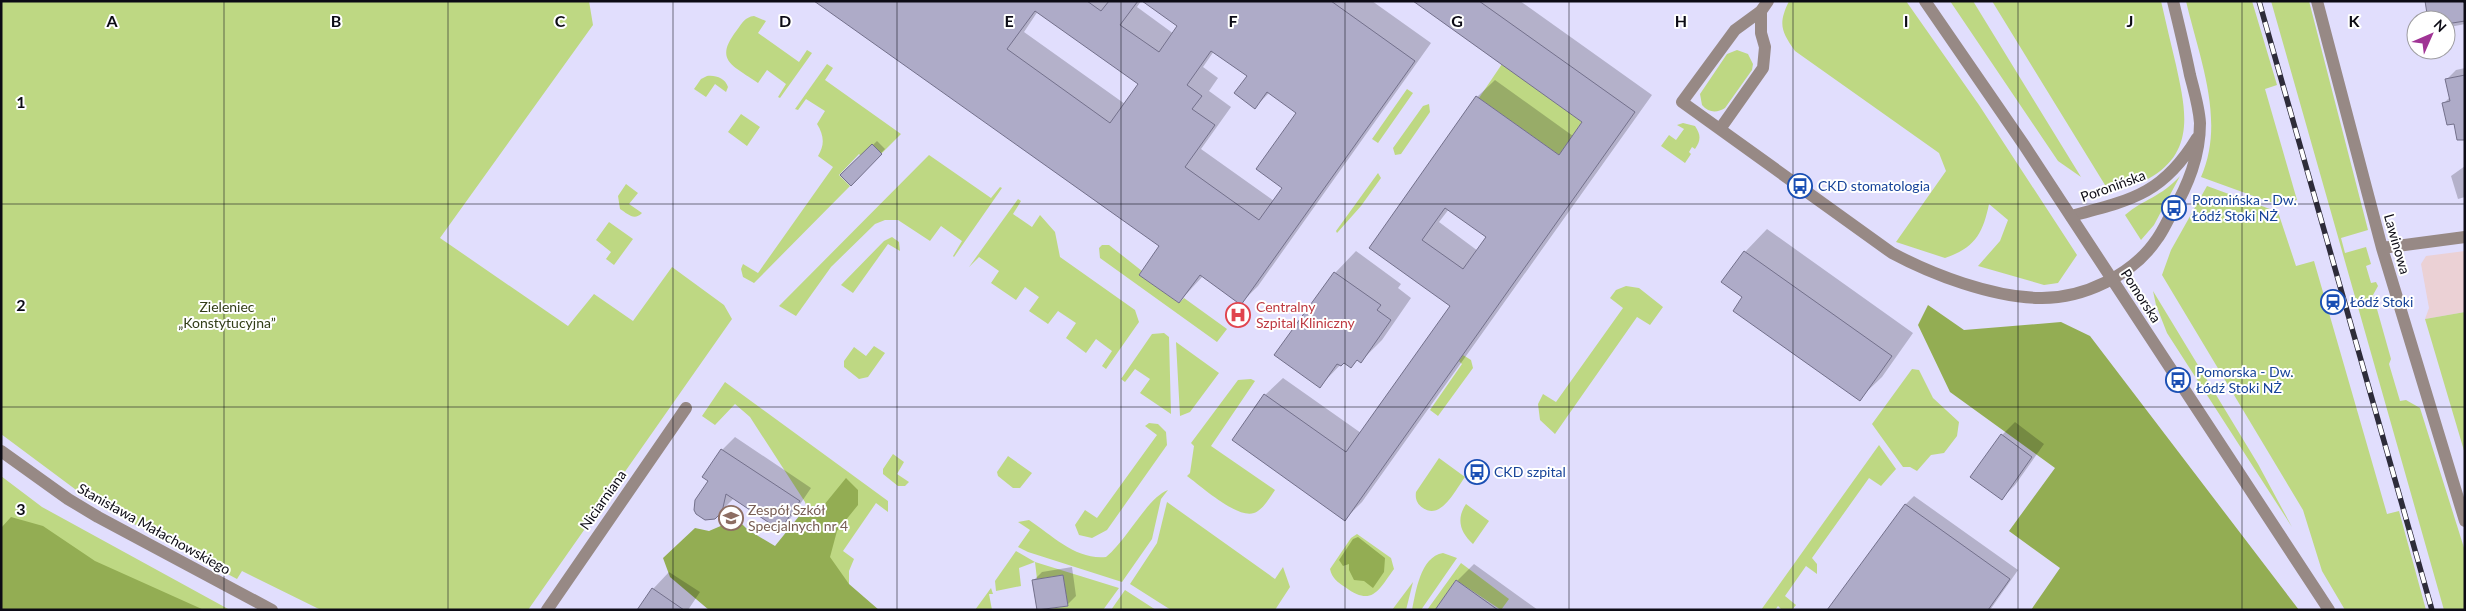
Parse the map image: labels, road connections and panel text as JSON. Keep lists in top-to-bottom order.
{
  "streets": {
    "street": [
      "Poronińska",
      "Lawinowa",
      "Pomorska",
      "Niciarniana",
      "Stanisława Małachowskiego"
    ]
  },
  "crossings": [
    ["Poronińska", "Pomorska"]
  ],
  "parks": ["Zieleniec „Konstytucyjna”"],
  "places": {
    "bus stop": [
      "CKD stomatologia",
      "Poronińska - Dw. Łódź Stoki NŻ",
      "Pomorska - Dw. Łódź Stoki NŻ",
      "CKD szpital"
    ],
    "station": ["Łódź Stoki"],
    "hospital": ["Centralny Szpital Kliniczny"],
    "school or university": ["Zespół Szkół Specjalnych nr 4"]
  },
  "north": "top right",
  "grid": {
    "columns": [
      "A",
      "B",
      "C",
      "D",
      "E",
      "F",
      "G",
      "H",
      "I",
      "J",
      "K"
    ],
    "rows": ["1", "2", "3"]
  }
}
